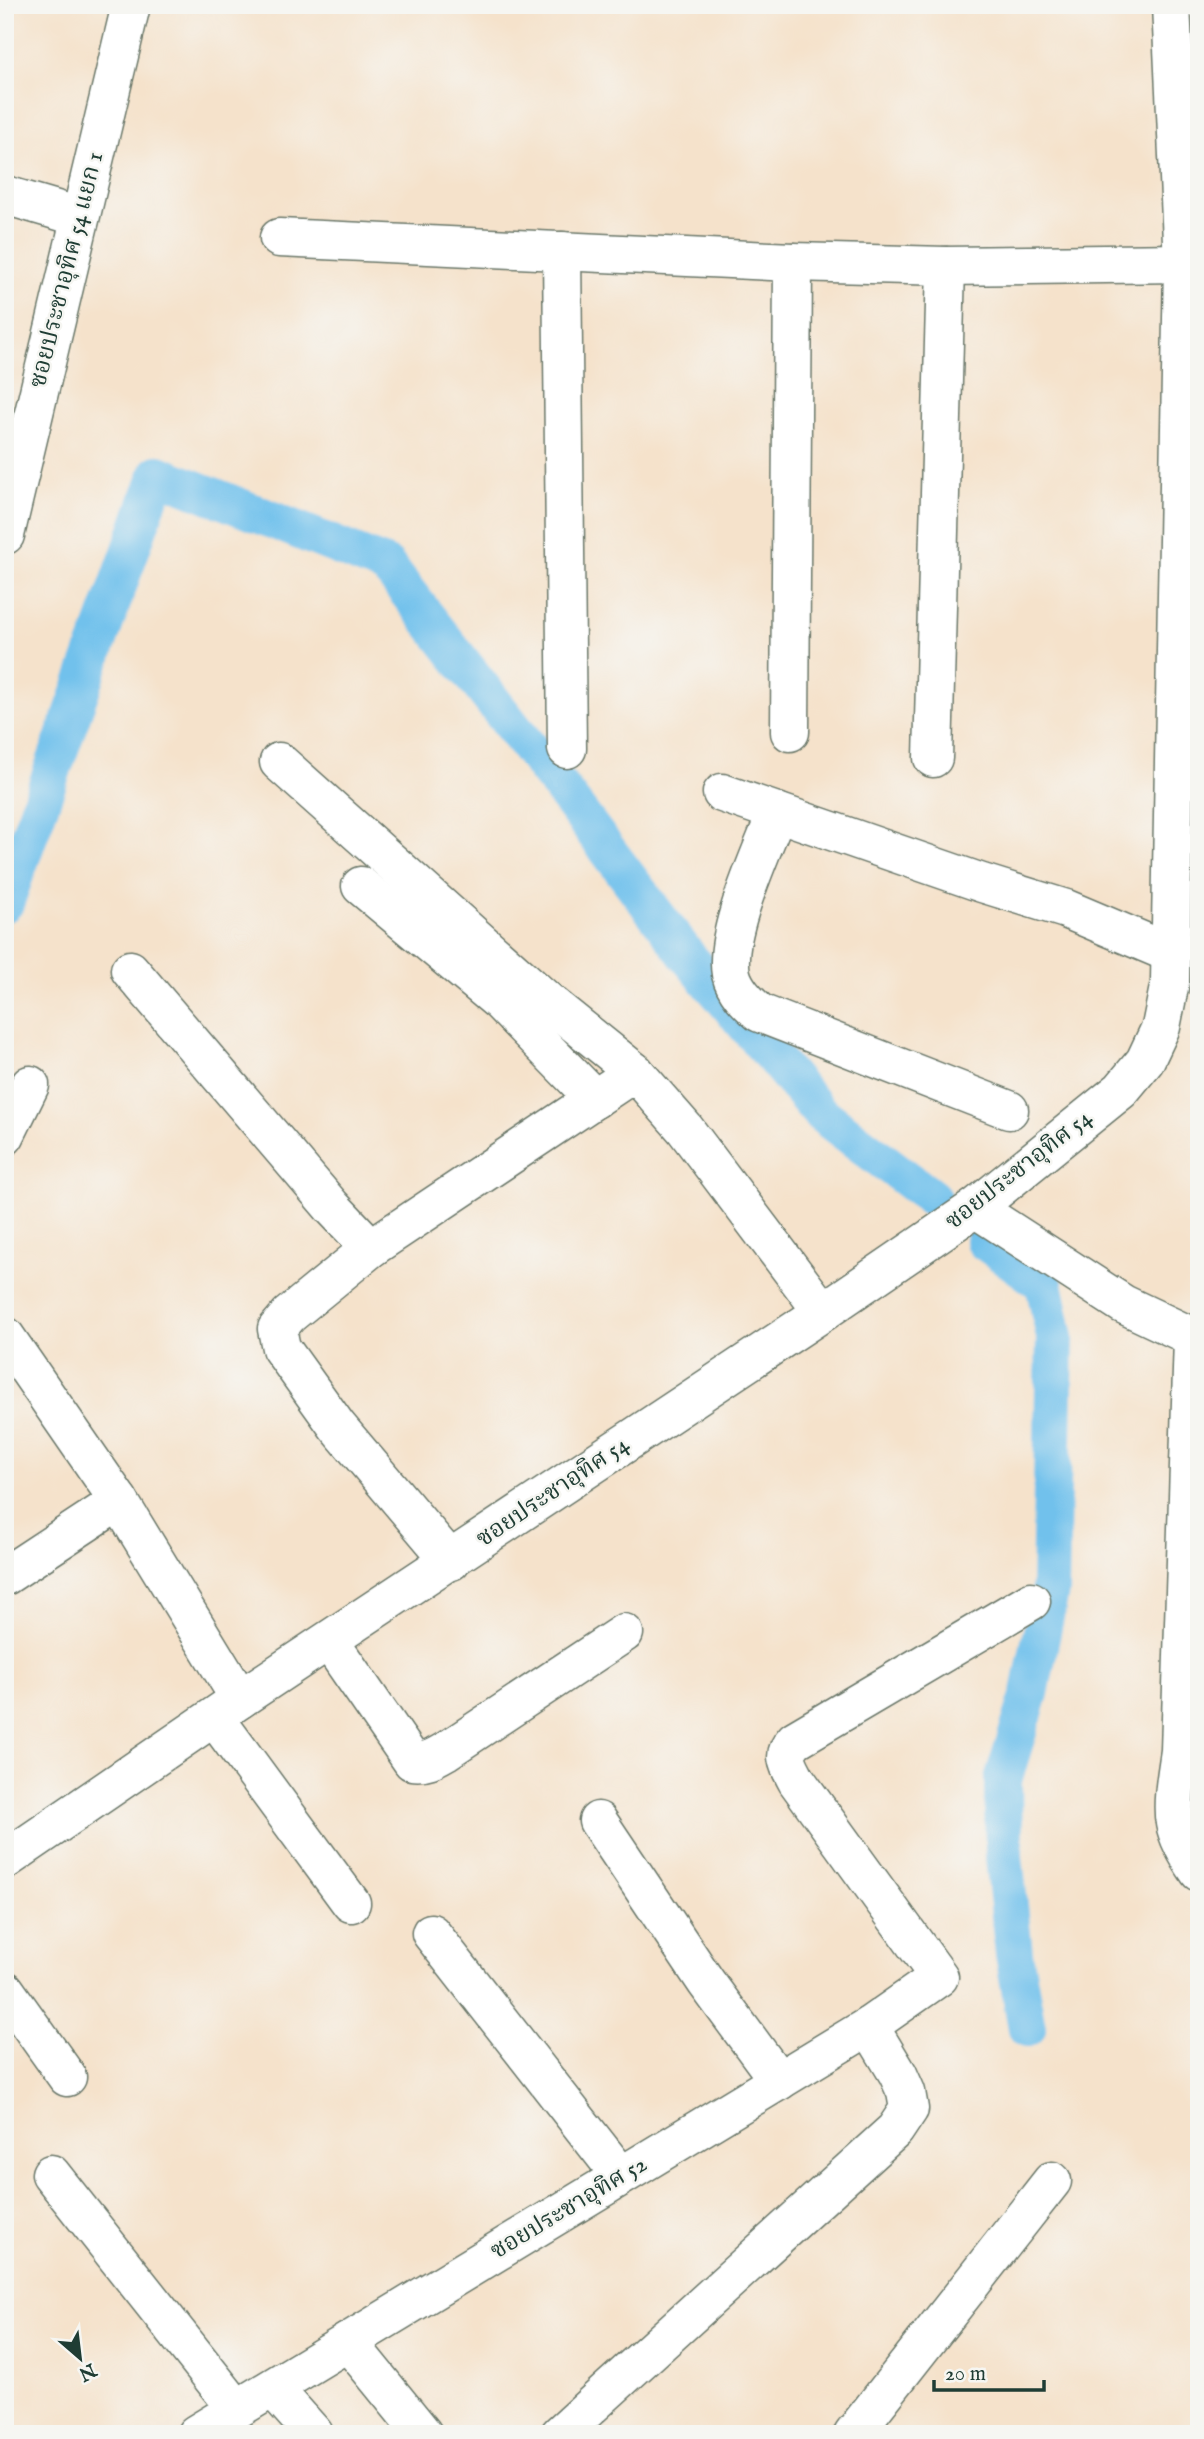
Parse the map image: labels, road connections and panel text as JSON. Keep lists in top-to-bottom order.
{
  "streets": {
    "street": ["ซอยประชาอุทิศ 54 แยก 1", "ซอยประชาอุทิศ 54", "ซอยประชาอุทิศ 52"]
  },
  "scale_bar": "20 m",
  "north": "bottom right"
}
